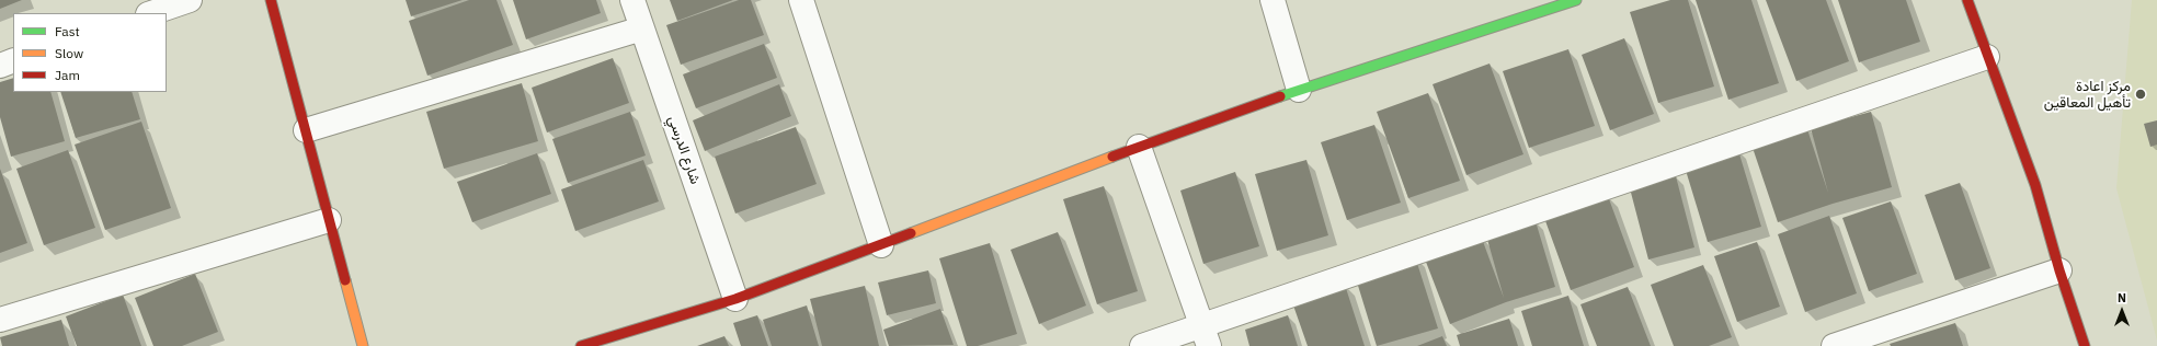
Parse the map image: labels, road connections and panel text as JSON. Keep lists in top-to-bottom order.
{
  "streets": {
    "street": ["شارع الدرسي"]
  },
  "places": ["مركز اعادة تأهيل المعاقين"],
  "legend": ["Fast", "Slow", "Jam"],
  "north": "top"
}
